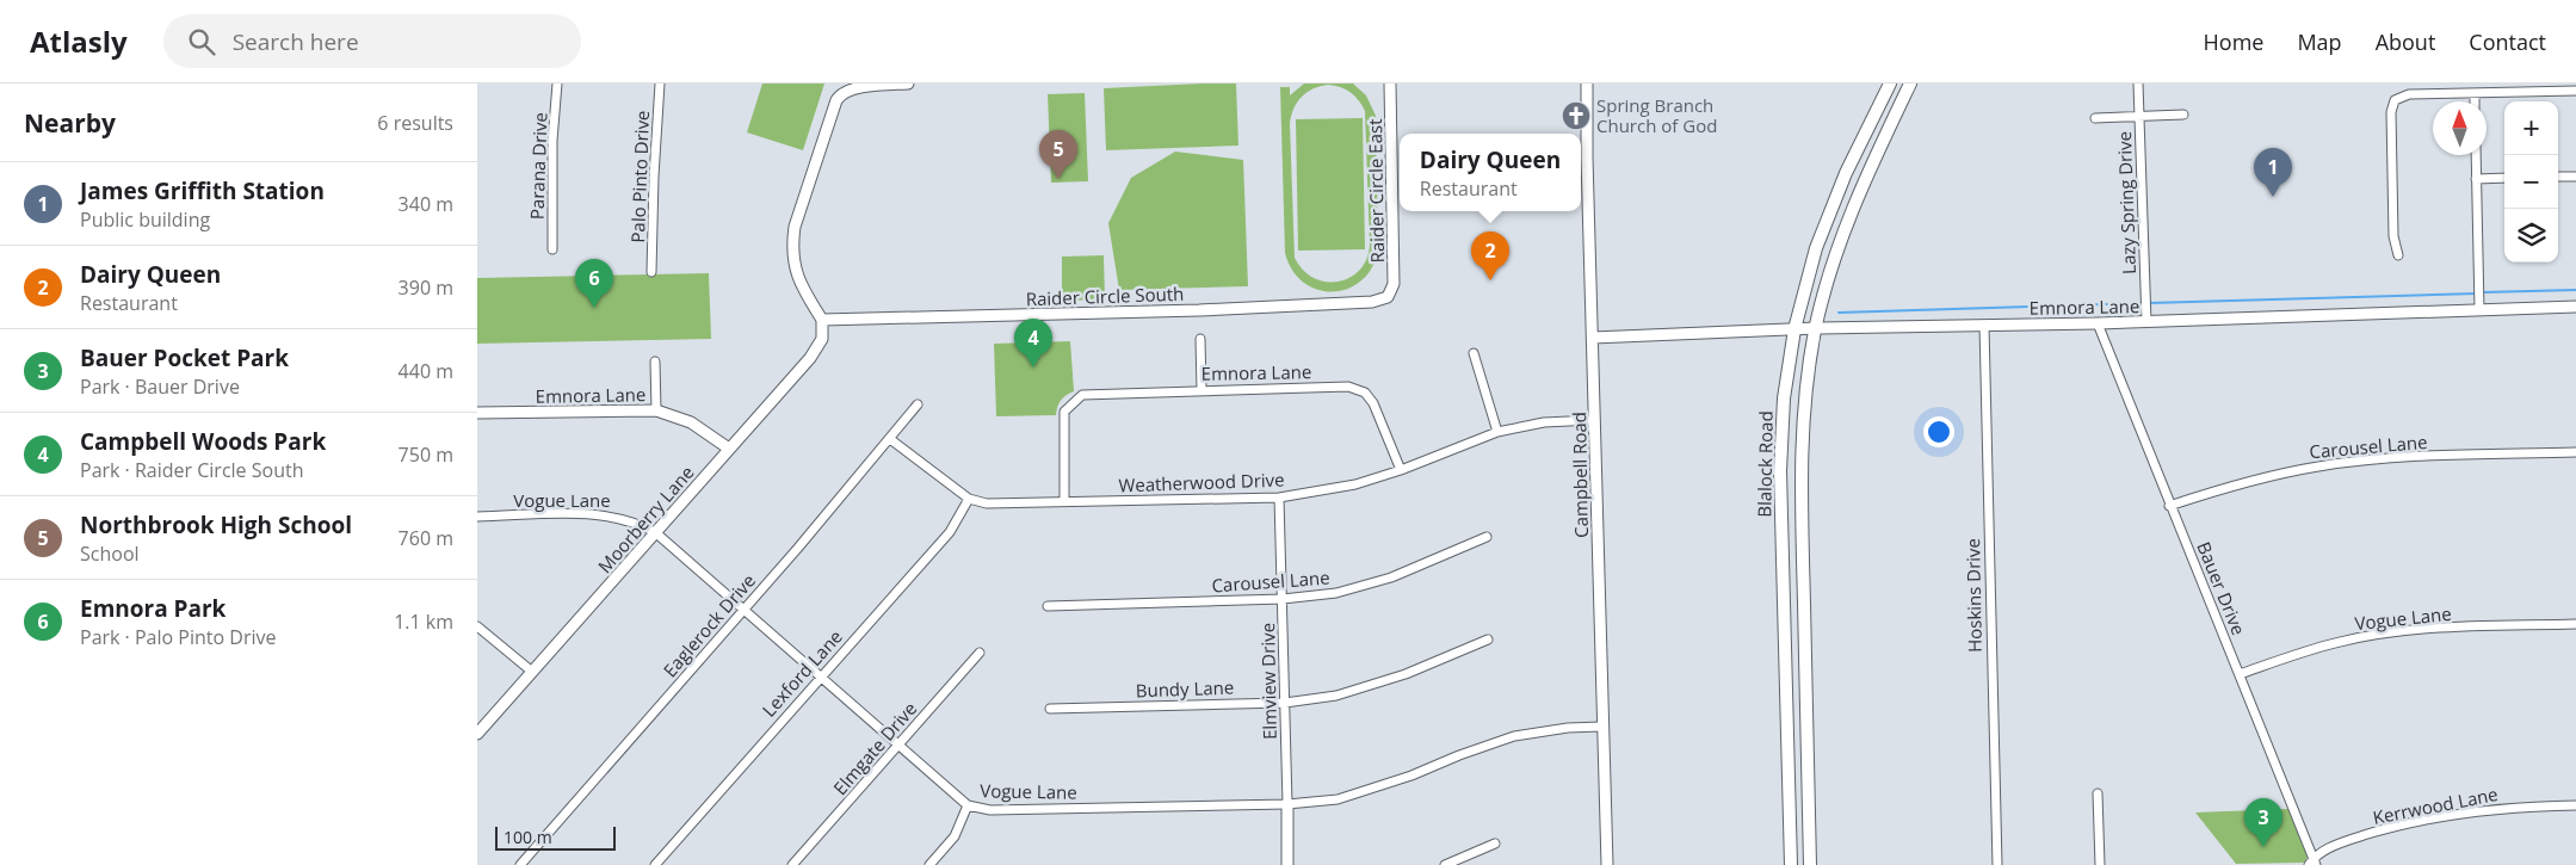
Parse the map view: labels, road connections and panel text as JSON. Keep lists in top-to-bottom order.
{
  "streets": {
    "main road": ["Blalock Road"],
    "street": [
      "Parana Drive",
      "Palo Pinto Drive",
      "Raider Circle East",
      "Lazy Spring Drive",
      "Raider Circle South",
      "Emnora Lane",
      "Carousel Lane",
      "Campbell Road",
      "Weatherwood Drive",
      "Vogue Lane",
      "Moorberry Lane",
      "Bauer Drive",
      "Hoskins Drive",
      "Eaglerock Drive",
      "Lexford Lane",
      "Elmview Drive",
      "Bundy Lane",
      "Elmgate Drive",
      "Kerrwood Lane"
    ]
  },
  "crossings": [
    ["Raider Circle East", "Raider Circle South"],
    ["Lazy Spring Drive", "Emnora Lane"],
    ["Raider Circle South", "Moorberry Lane"],
    ["Emnora Lane", "Blalock Road"],
    ["Emnora Lane", "Campbell Road"],
    ["Emnora Lane", "Weatherwood Drive"],
    ["Emnora Lane", "Moorberry Lane"],
    ["Emnora Lane", "Bauer Drive"],
    ["Emnora Lane", "Hoskins Drive"],
    ["Carousel Lane", "Bauer Drive"],
    ["Carousel Lane", "Elmview Drive"],
    ["Campbell Road", "Weatherwood Drive"],
    ["Campbell Road", "Vogue Lane"],
    ["Weatherwood Drive", "Eaglerock Drive"],
    ["Weatherwood Drive", "Lexford Lane"],
    ["Weatherwood Drive", "Elmview Drive"],
    ["Vogue Lane", "Moorberry Lane"],
    ["Vogue Lane", "Bauer Drive"],
    ["Vogue Lane", "Eaglerock Drive"],
    ["Vogue Lane", "Lexford Lane"],
    ["Vogue Lane", "Elmview Drive"],
    ["Vogue Lane", "Elmgate Drive"],
    ["Bauer Drive", "Kerrwood Lane"],
    ["Elmview Drive", "Bundy Lane"]
  ],
  "places": {
    "church": ["Spring Branch Church of God"]
  },
  "scale_bar": "100 m",
  "north": "top",
  "page": {
    "header": "Atlasly",
    "search": "Search here",
    "nav": [
      "Home",
      "Map",
      "About",
      "Contact"
    ],
    "heading": ["Nearby", "6 results"],
    "map_buttons": ["+", "−"],
    "pins": [
      "5",
      "1",
      "2",
      "6",
      "4",
      "3"
    ],
    "popup": ["Dairy Queen", "Restaurant"],
    "list": [
      {
        "mark": "1",
        "name": "James Griffith Station",
        "note": "Public building",
        "value": "340 m"
      },
      {
        "mark": "2",
        "name": "Dairy Queen",
        "note": "Restaurant",
        "value": "390 m"
      },
      {
        "mark": "3",
        "name": "Bauer Pocket Park",
        "note": "Park · Bauer Drive",
        "value": "440 m"
      },
      {
        "mark": "4",
        "name": "Campbell Woods Park",
        "note": "Park · Raider Circle South",
        "value": "750 m"
      },
      {
        "mark": "5",
        "name": "Northbrook High School",
        "note": "School",
        "value": "760 m"
      },
      {
        "mark": "6",
        "name": "Emnora Park",
        "note": "Park · Palo Pinto Drive",
        "value": "1.1 km"
      }
    ],
    "scale": "100 m"
  }
}
